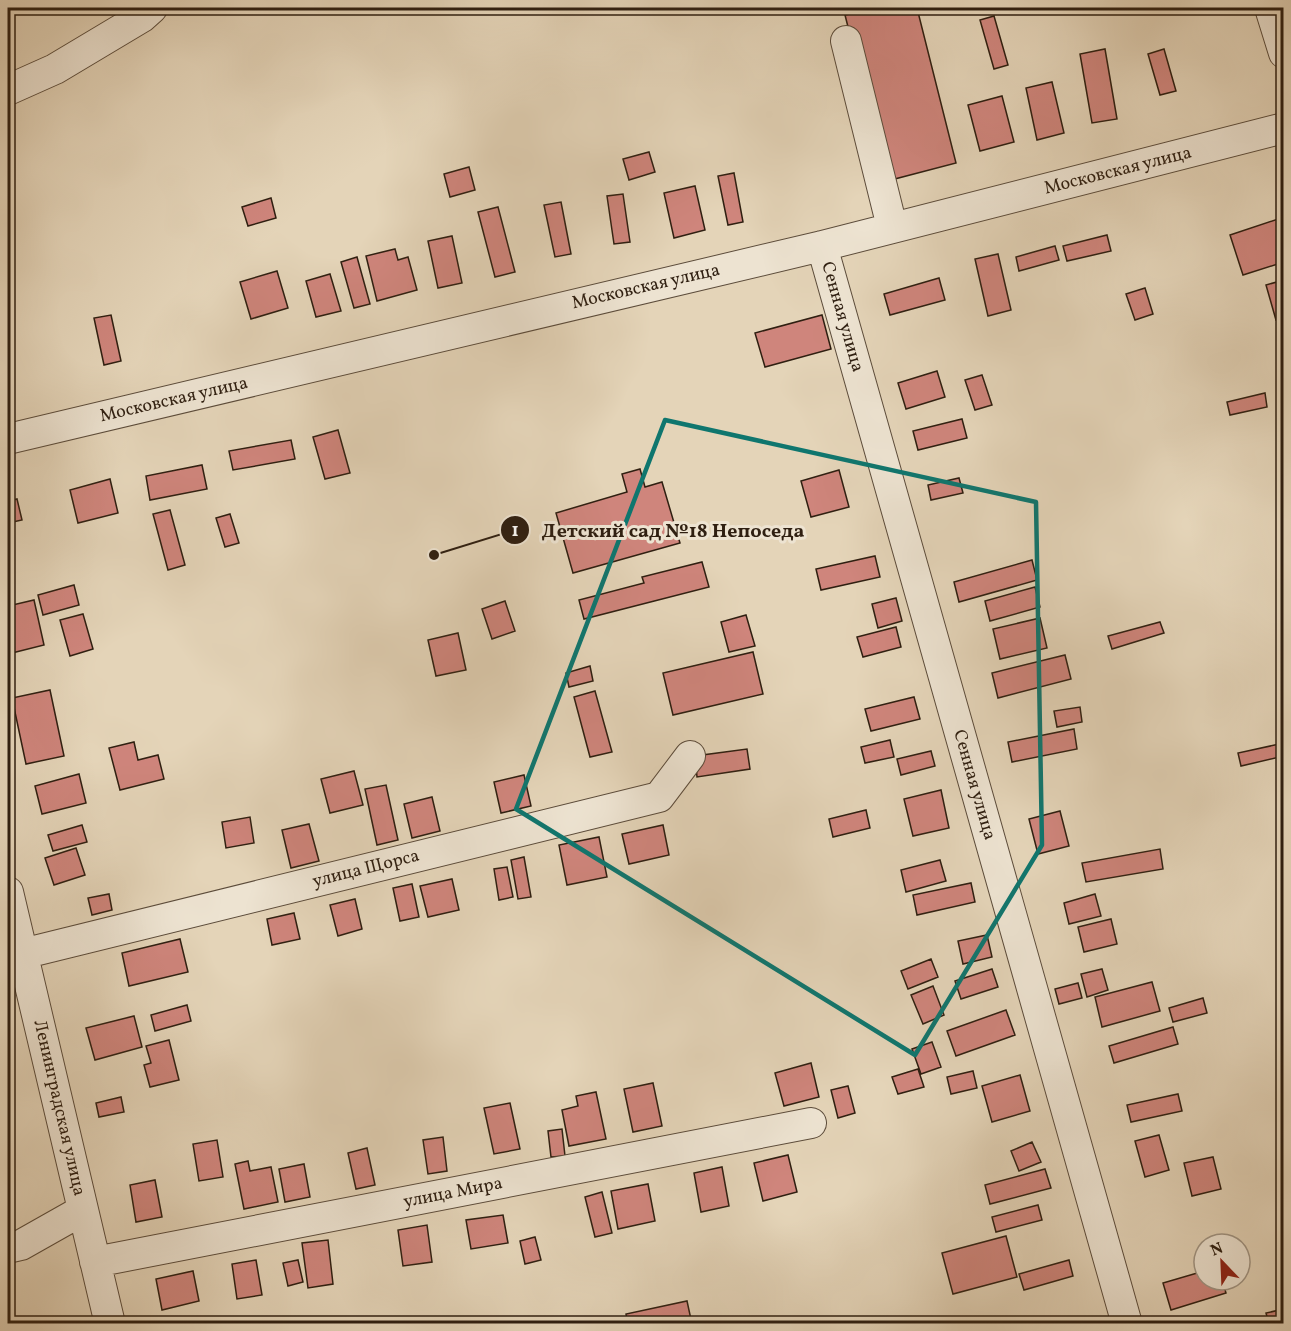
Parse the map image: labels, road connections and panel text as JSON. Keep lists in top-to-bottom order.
{
  "streets": {
    "street": [
      "Московская улица",
      "Сенная улица",
      "улица Щорса",
      "Ленинградская улица",
      "улица Мира"
    ]
  },
  "crossings": [
    ["Московская улица", "Сенная улица"],
    ["улица Щорса", "Ленинградская улица"],
    ["Ленинградская улица", "улица Мира"]
  ],
  "places": ["Детский сад №18 Непоседа"],
  "north": "top left"
}
